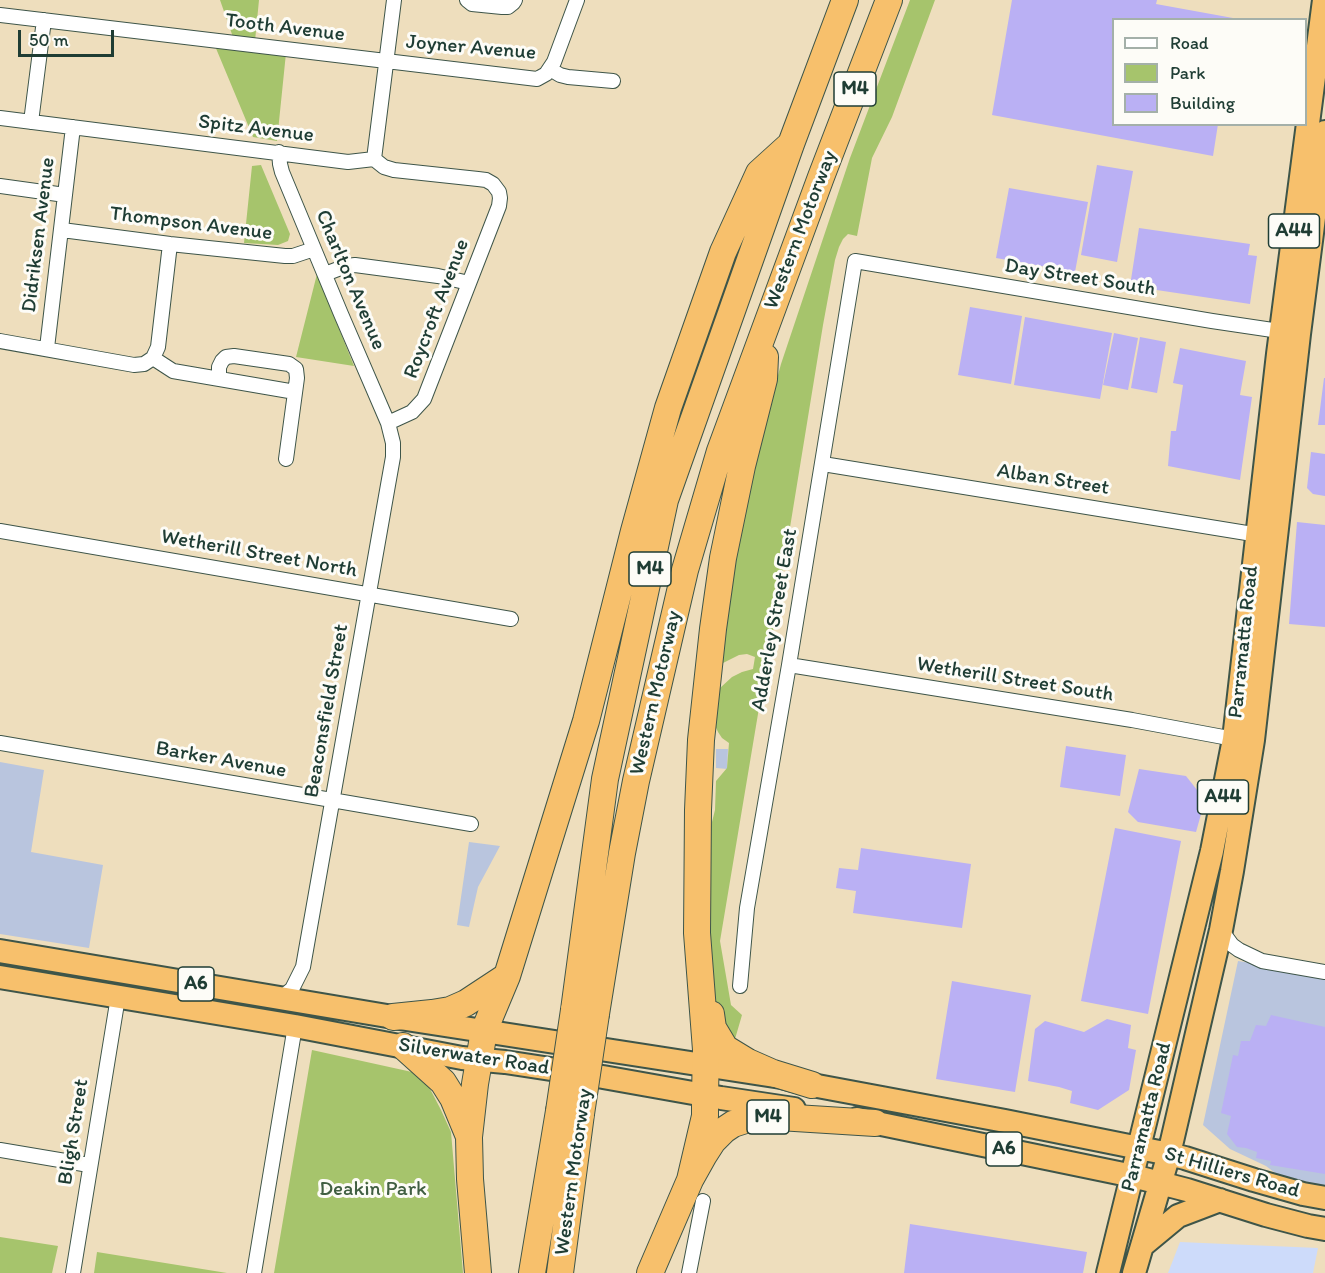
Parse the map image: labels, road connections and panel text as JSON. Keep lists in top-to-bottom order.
{
  "streets": {
    "highway": [
      "M4",
      "Western Motorway",
      "A44",
      "Parramatta Road",
      "A6",
      "Silverwater Road",
      "St Hilliers Road"
    ],
    "street": [
      "Tooth Avenue",
      "Joyner Avenue",
      "Spitz Avenue",
      "Thompson Avenue",
      "Didriksen Avenue",
      "Day Street South",
      "Charlton Avenue",
      "Roycroft Avenue",
      "Alban Street",
      "Wetherill Street North",
      "Adderley Street East",
      "Wetherill Street South",
      "Beaconsfield Street",
      "Barker Avenue",
      "Bligh Street"
    ]
  },
  "crossings": [
    ["Tooth Avenue", "Joyner Avenue"],
    ["M4", "Silverwater Road"],
    ["Spitz Avenue", "Didriksen Avenue"],
    ["Spitz Avenue", "Charlton Avenue"],
    ["Spitz Avenue", "Roycroft Avenue"],
    ["Thompson Avenue", "Didriksen Avenue"],
    ["Thompson Avenue", "Charlton Avenue"],
    ["Day Street South", "Adderley Street East"],
    ["Day Street South", "Parramatta Road"],
    ["Charlton Avenue", "Roycroft Avenue"],
    ["Charlton Avenue", "Beaconsfield Street"],
    ["Roycroft Avenue", "Beaconsfield Street"],
    ["Alban Street", "Adderley Street East"],
    ["Alban Street", "Parramatta Road"],
    ["Wetherill Street North", "Beaconsfield Street"],
    ["Adderley Street East", "Wetherill Street South"],
    ["Parramatta Road", "Wetherill Street South"],
    ["Parramatta Road", "Silverwater Road"],
    ["Parramatta Road", "St Hilliers Road"],
    ["Beaconsfield Street", "Barker Avenue"],
    ["Beaconsfield Street", "Silverwater Road"],
    ["Silverwater Road", "Bligh Street"],
    ["Silverwater Road", "St Hilliers Road"]
  ],
  "parks": ["Deakin Park"],
  "legend": ["Road", "Park", "Building"],
  "scale_bar": "50 m"
}
